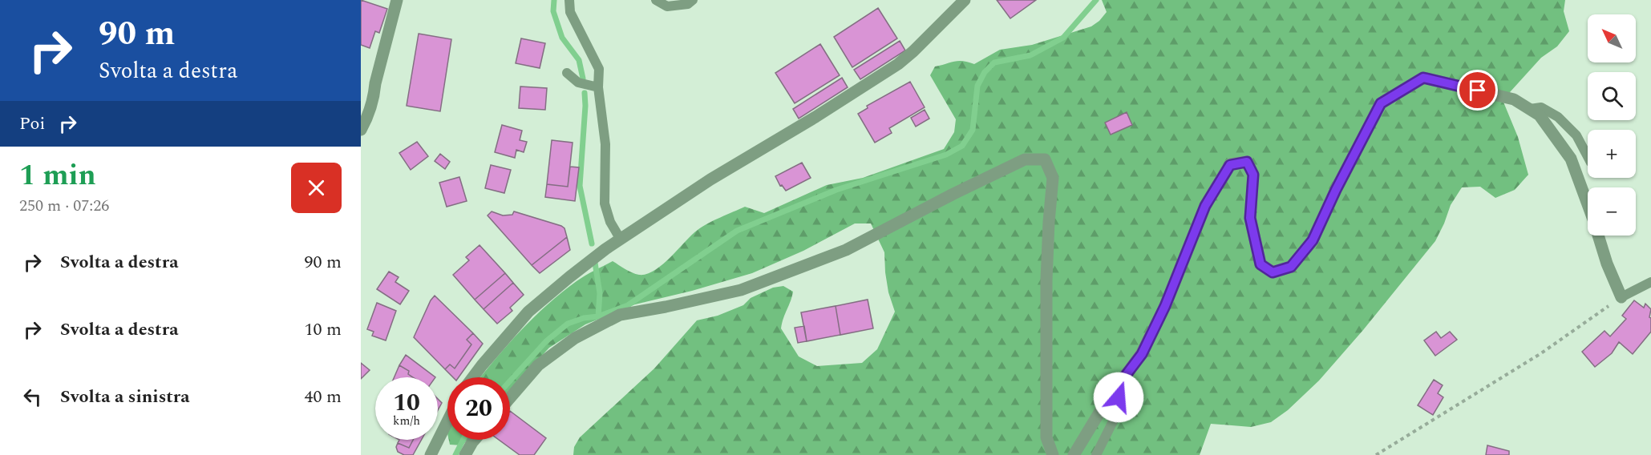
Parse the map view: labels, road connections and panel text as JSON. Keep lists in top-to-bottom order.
{
  "north": "top left",
  "page": {
    "turn": ["90 m", "Svolta a destra"],
    "map_buttons": ["+", "−"],
    "then": "Poi",
    "heading": ["1 min", "250 m · 07:26"],
    "list": [
      {
        "name": "Svolta a destra",
        "value": "90 m"
      },
      {
        "name": "Svolta a destra",
        "value": "10 m"
      },
      {
        "name": "Svolta a sinistra",
        "value": "40 m"
      }
    ],
    "speed": "10 km/h",
    "limit": "20"
  }
}
